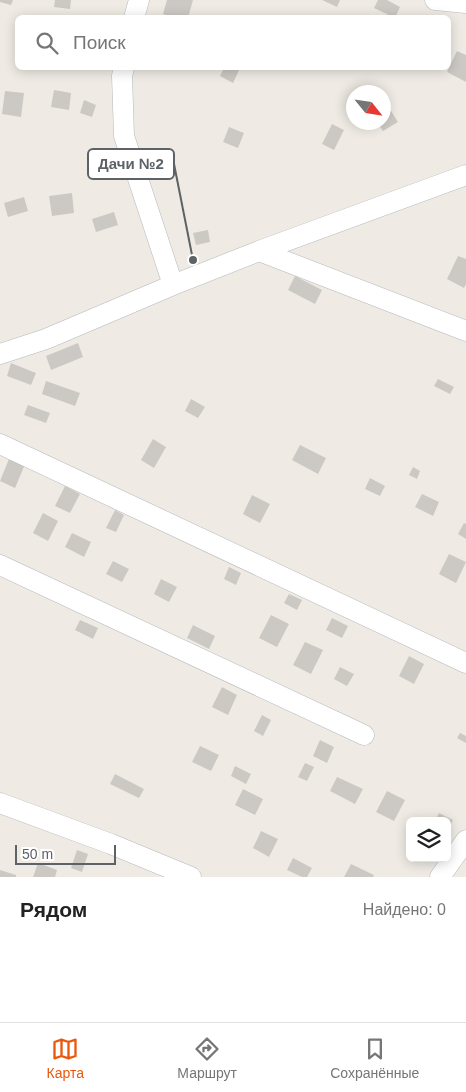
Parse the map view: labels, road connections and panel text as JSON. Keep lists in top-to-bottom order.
{
  "places": ["Дачи №2"],
  "scale_bar": "50 m",
  "north": "bottom right",
  "page": {
    "search": "Поиск",
    "scale": "50 m",
    "heading": ["Рядом", "Найдено: 0"],
    "nav": ["Карта", "Маршрут", "Сохранённые"]
  }
}
